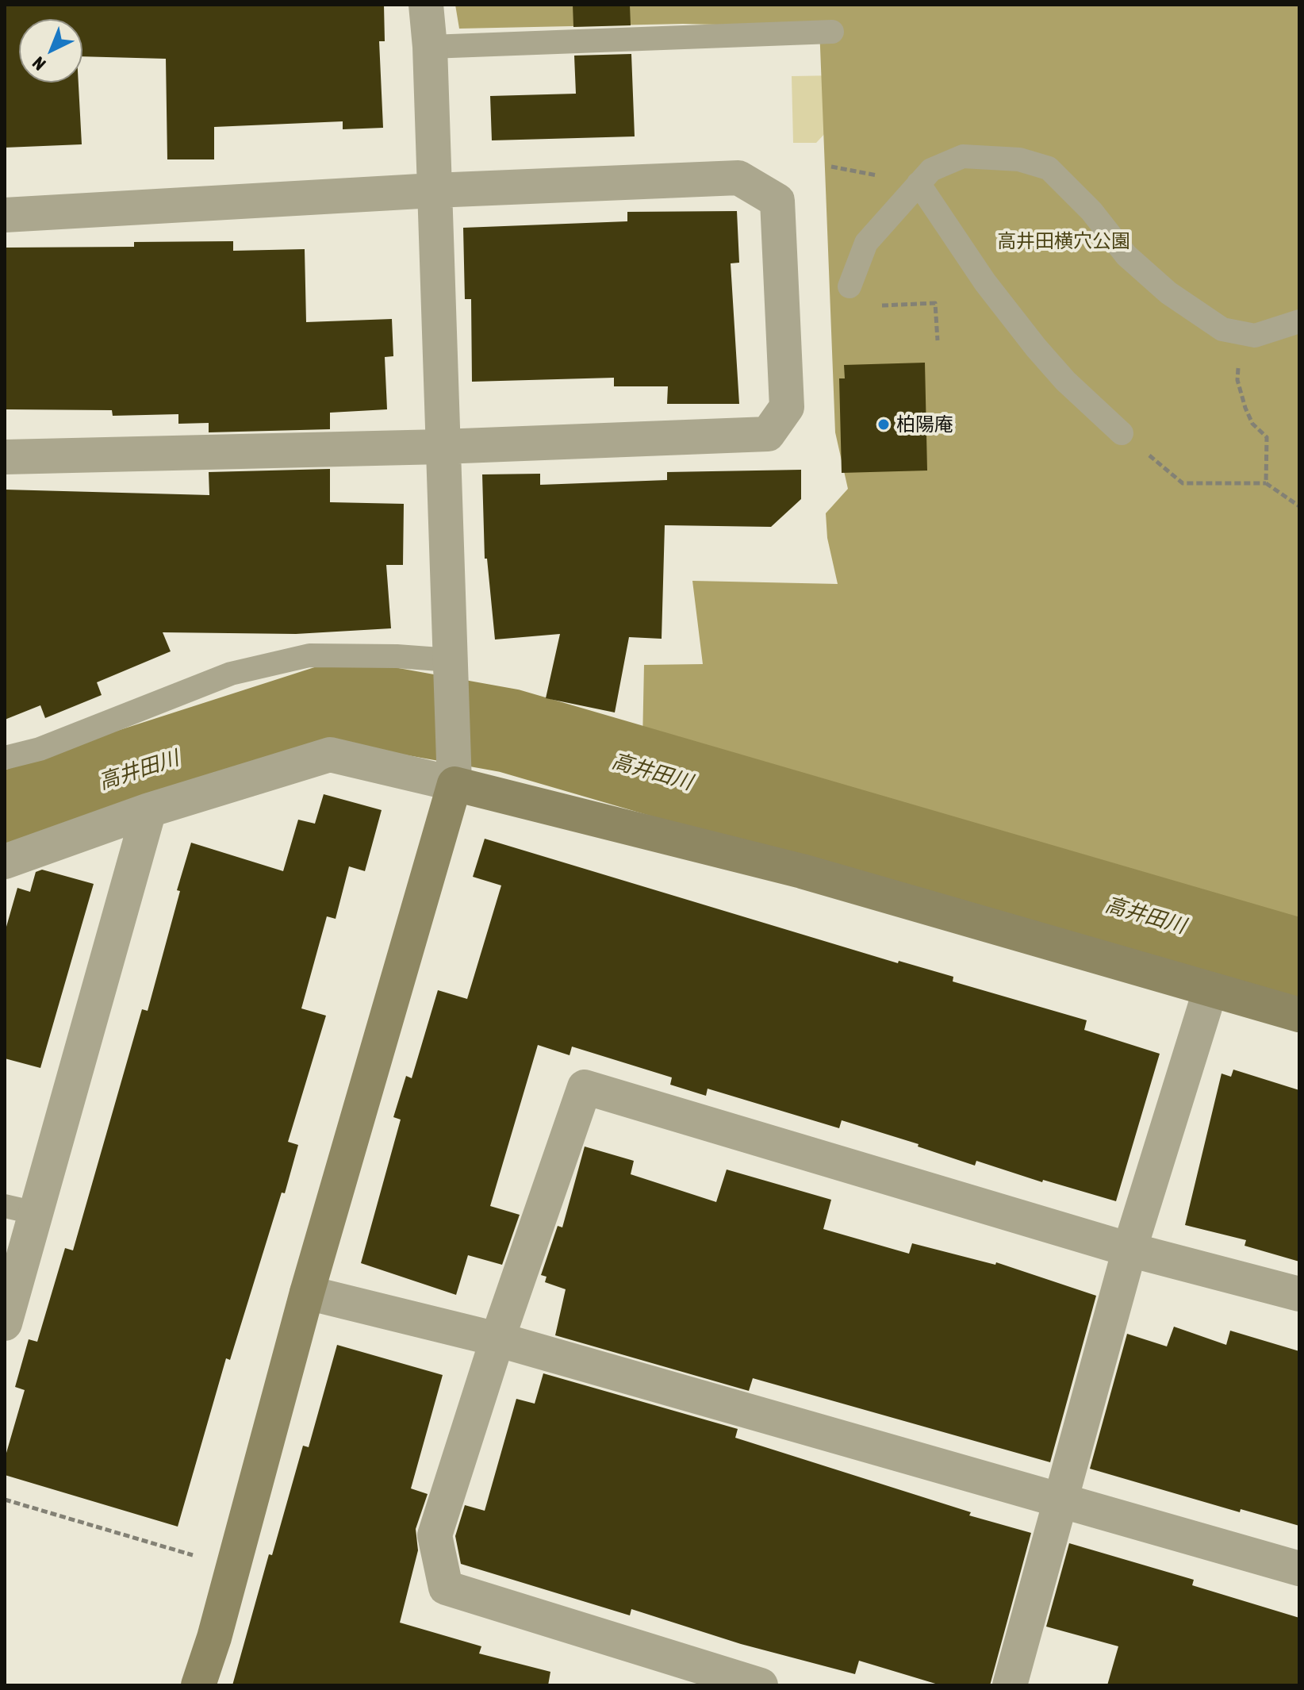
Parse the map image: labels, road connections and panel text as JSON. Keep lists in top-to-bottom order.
{
  "water": ["高井田川"],
  "parks": ["高井田横穴公園"],
  "places": ["柏陽庵"],
  "north": "bottom left"
}
